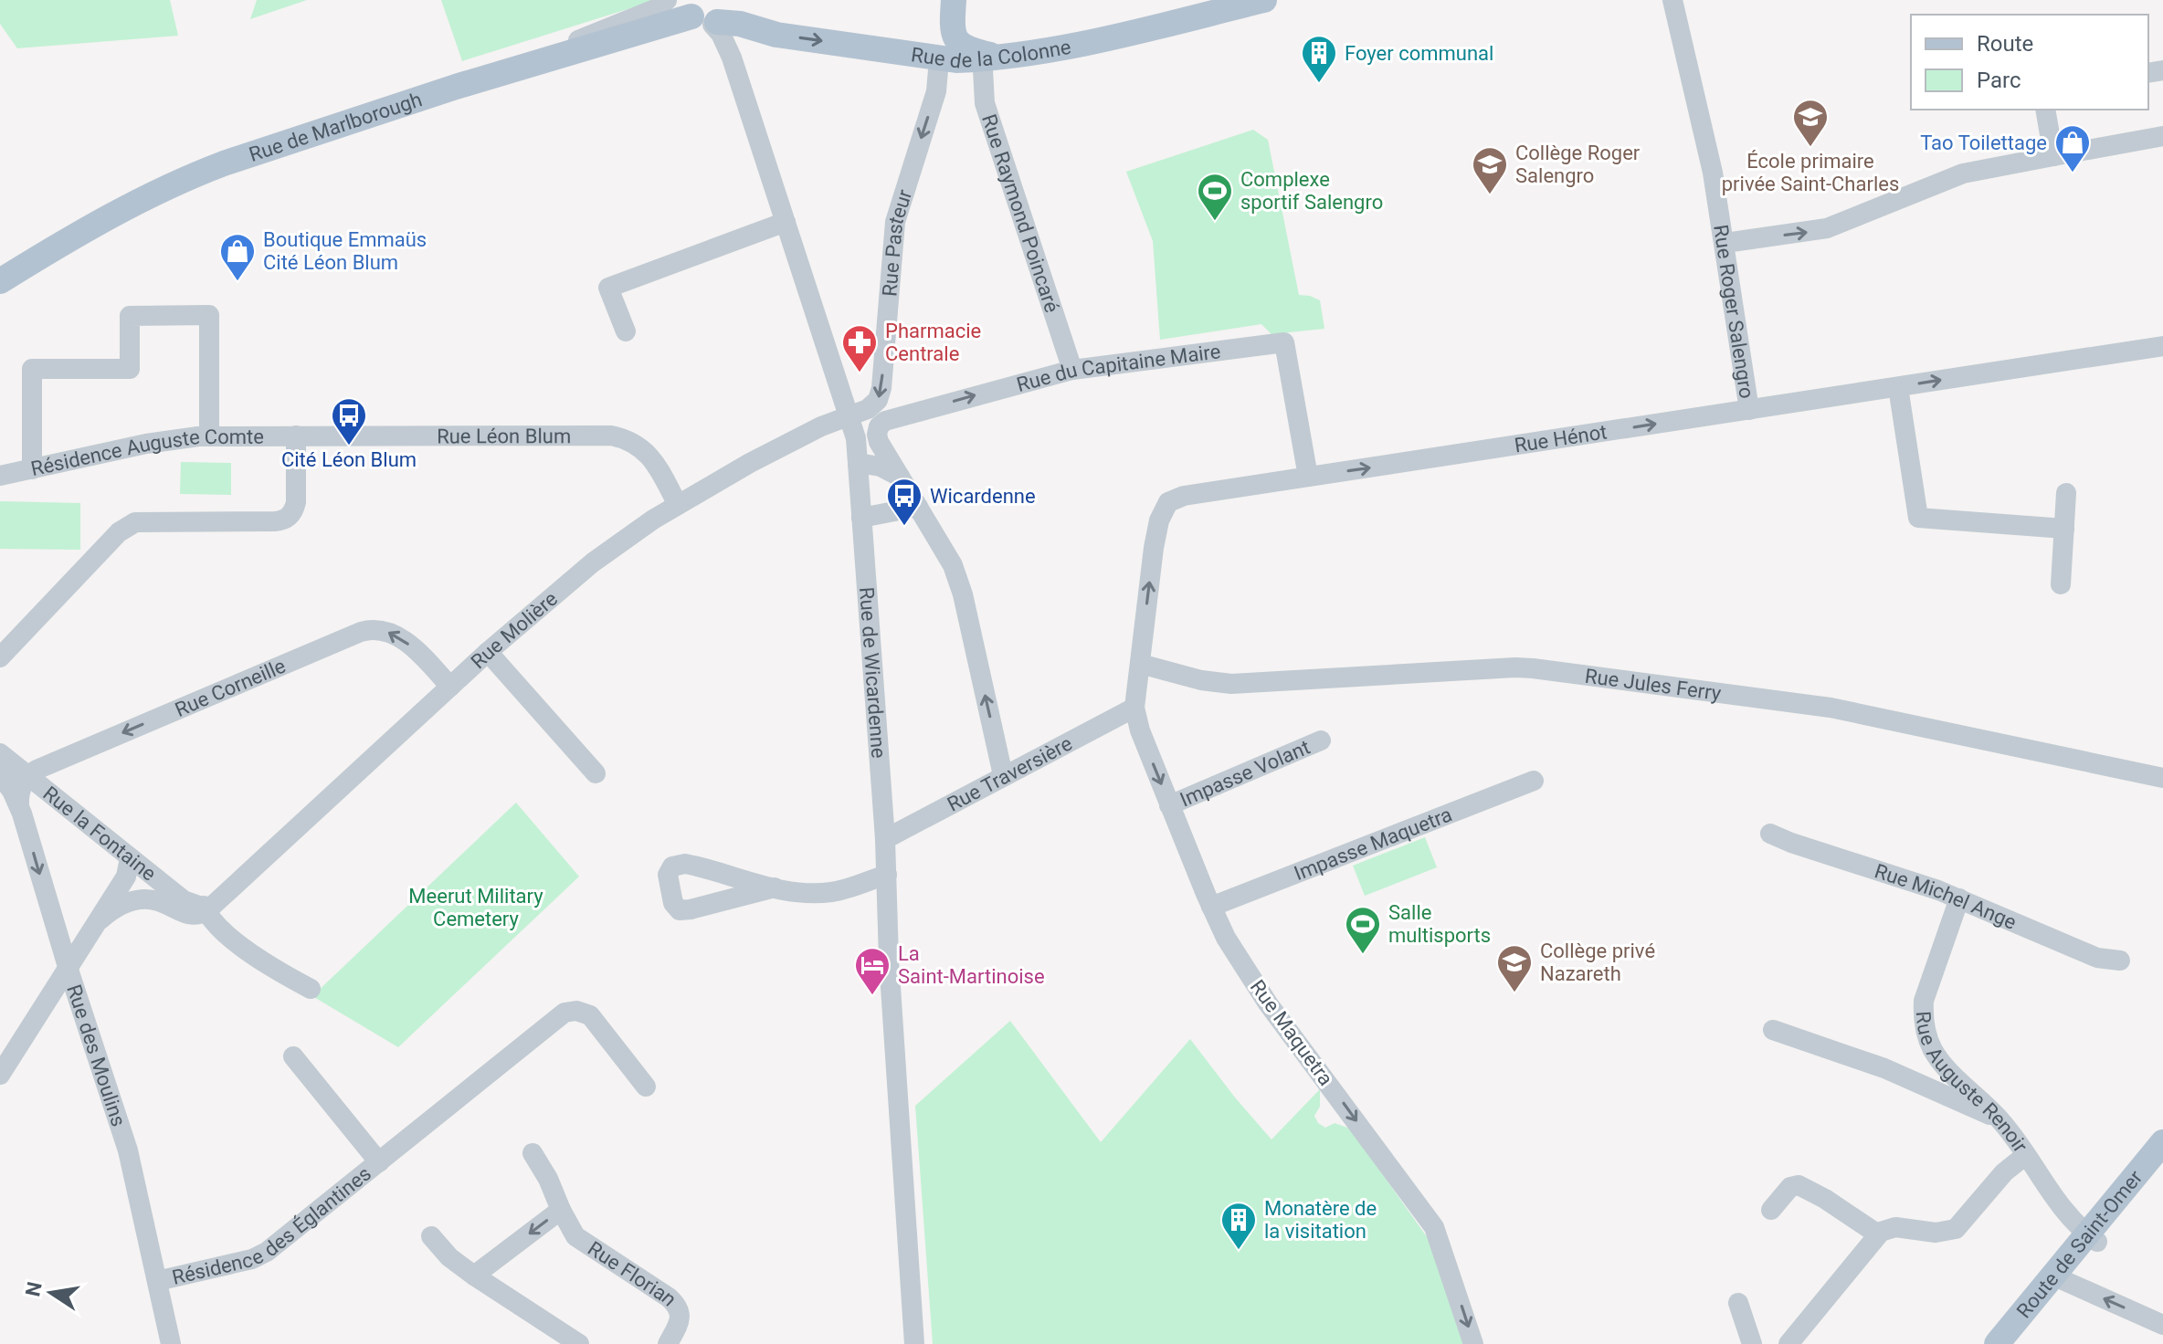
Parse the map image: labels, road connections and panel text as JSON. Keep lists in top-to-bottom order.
{
  "streets": {
    "main road": ["Rue de la Colonne", "Rue de Marlborough", "Route de Saint-Omer"],
    "street": [
      "Rue Raymond Poincaré",
      "Rue Pasteur",
      "Rue Roger Salengro",
      "Rue du Capitaine Maire",
      "Rue Léon Blum",
      "Rue Hénot",
      "Résidence Auguste Comte",
      "Rue Molière",
      "Rue de Wicardenne",
      "Rue Jules Ferry",
      "Rue Corneille",
      "Rue Traversière",
      "Impasse Volant",
      "Rue la Fontaine",
      "Impasse Maquetra",
      "Rue Michel Ange",
      "Rue Maquetra",
      "Rue des Moulins",
      "Rue Auguste Renoir",
      "Résidence des Églantines",
      "Rue Florian"
    ]
  },
  "crossings": [
    ["Rue de la Colonne", "Rue de Marlborough"],
    ["Rue de la Colonne", "Rue Raymond Poincaré"],
    ["Rue de la Colonne", "Rue Pasteur"],
    ["Rue de la Colonne", "Rue de Wicardenne"],
    ["Rue de Marlborough", "Rue de Wicardenne"],
    ["Rue Raymond Poincaré", "Rue du Capitaine Maire"],
    ["Rue Pasteur", "Rue Molière"],
    ["Rue Pasteur", "Rue de Wicardenne"],
    ["Rue Roger Salengro", "Rue Hénot"],
    ["Rue du Capitaine Maire", "Rue Hénot"],
    ["Rue Léon Blum", "Résidence Auguste Comte"],
    ["Rue Léon Blum", "Rue Molière"],
    ["Rue Hénot", "Rue Jules Ferry"],
    ["Rue Hénot", "Rue Traversière"],
    ["Rue Hénot", "Rue Maquetra"],
    ["Rue Molière", "Rue de Wicardenne"],
    ["Rue Molière", "Rue Corneille"],
    ["Rue Molière", "Rue la Fontaine"],
    ["Rue de Wicardenne", "Rue Traversière"],
    ["Rue Corneille", "Rue la Fontaine"],
    ["Rue Traversière", "Rue Maquetra"],
    ["Impasse Volant", "Rue Maquetra"],
    ["Impasse Maquetra", "Rue Maquetra"],
    ["Rue Michel Ange", "Rue Auguste Renoir"],
    ["Rue des Moulins", "Résidence des Églantines"],
    ["Rue Auguste Renoir", "Route de Saint-Omer"]
  ],
  "one_way": [
    "Rue Pasteur",
    "Rue Hénot",
    "Rue Corneille",
    "Rue Maquetra"
  ],
  "parks": ["Meerut Military Cemetery"],
  "places": {
    "building": ["Foyer communal", "Monatère de la visitation"],
    "school or university": ["École primaire privée Saint-Charles", "Collège Roger Salengro", "Collège privé Nazareth"],
    "shop": ["Tao Toilettage", "Boutique Emmaüs Cité Léon Blum"],
    "sports": ["Complexe sportif Salengro", "Salle multisports"],
    "pharmacy": ["Pharmacie Centrale"],
    "bus stop": ["Cité Léon Blum", "Wicardenne"],
    "hotel": ["La Saint-Martinoise"]
  },
  "legend": ["Route", "Parc"],
  "north": "left"
}
